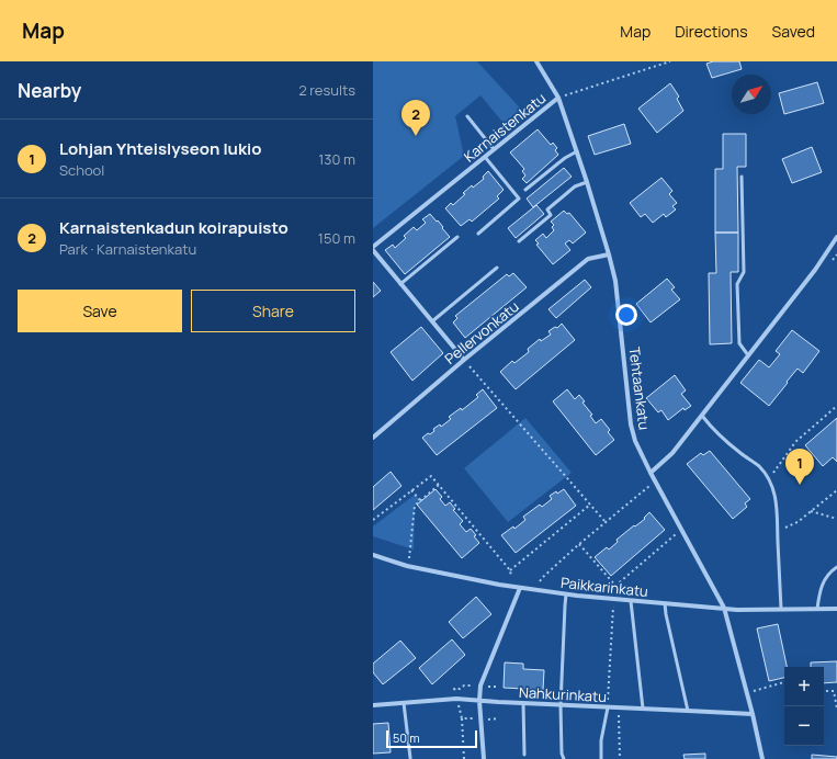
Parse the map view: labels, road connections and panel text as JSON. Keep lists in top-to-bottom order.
{
  "streets": {
    "street": [
      "Karnaistenkatu",
      "Pellervonkatu",
      "Tehtaankatu",
      "Paikkarinkatu",
      "Nahkurinkatu"
    ]
  },
  "crossings": [
    ["Karnaistenkatu", "Tehtaankatu"],
    ["Pellervonkatu", "Tehtaankatu"],
    ["Tehtaankatu", "Paikkarinkatu"],
    ["Tehtaankatu", "Nahkurinkatu"]
  ],
  "scale_bar": "50 m",
  "north": "top right",
  "page": {
    "header": "Map",
    "nav": ["Map", "Directions", "Saved"],
    "heading": ["Nearby", "2 results"],
    "pins": ["2", "1"],
    "list": [
      {
        "mark": "1",
        "name": "Lohjan Yhteislyseon lukio",
        "note": "School",
        "value": "130 m"
      },
      {
        "mark": "2",
        "name": "Karnaistenkadun koirapuisto",
        "note": "Park · Karnaistenkatu",
        "value": "150 m"
      }
    ],
    "buttons": ["Save", "Share"],
    "map_buttons": ["+", "−"],
    "scale": "50 m"
  }
}
